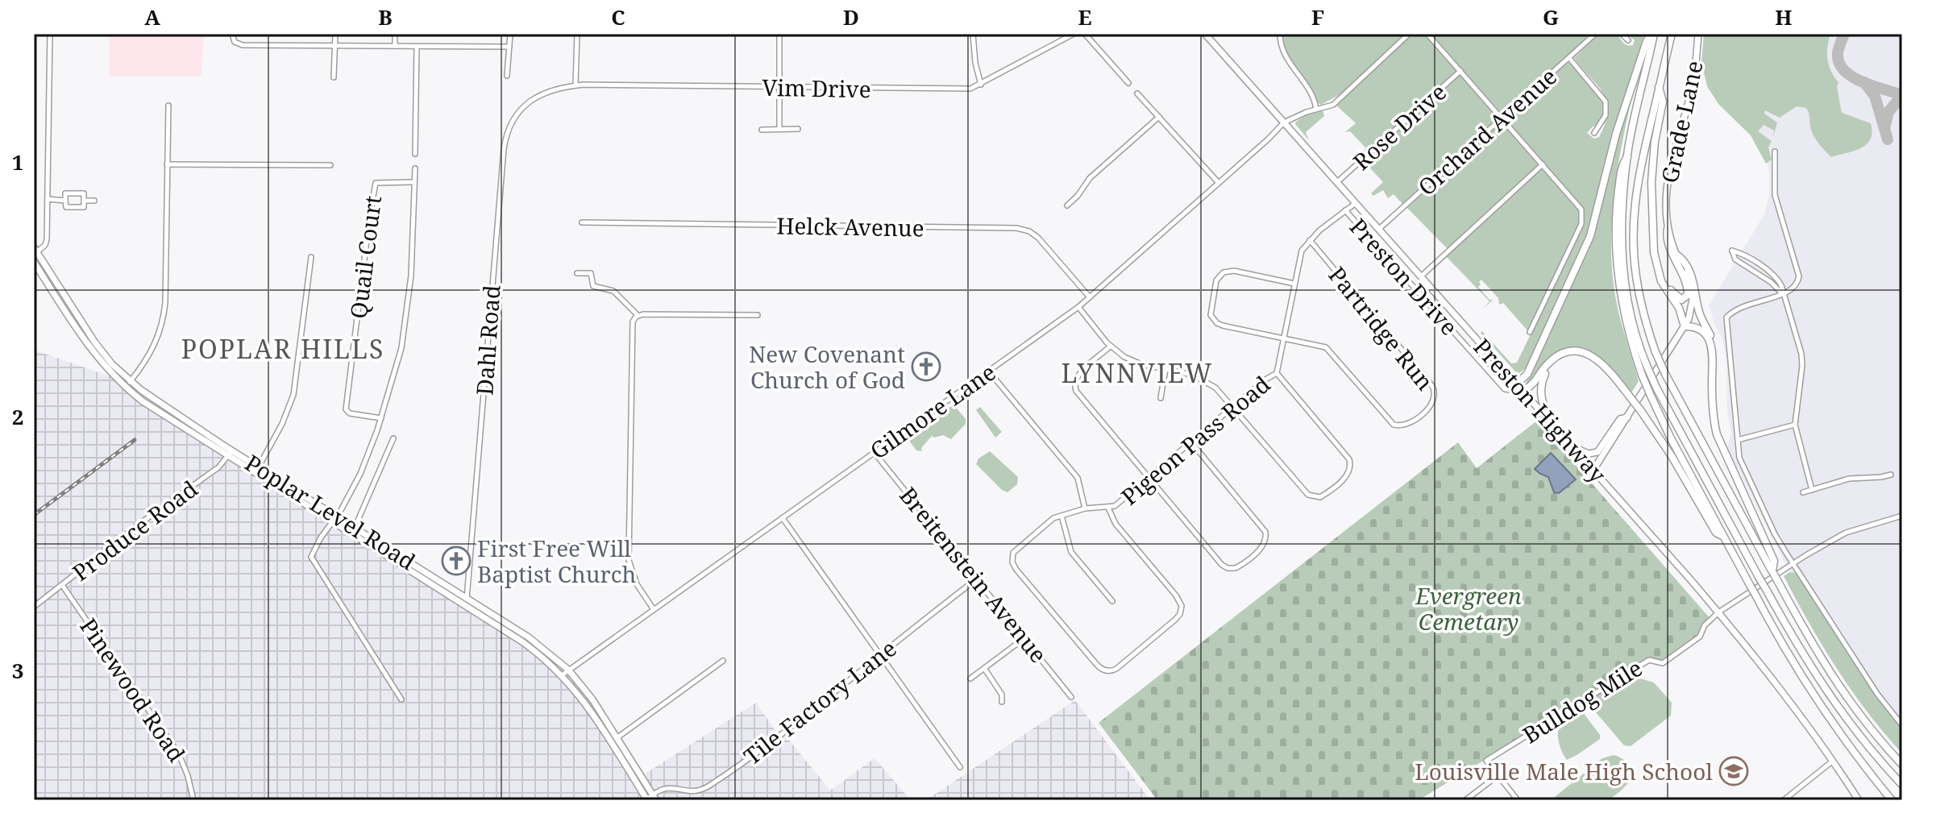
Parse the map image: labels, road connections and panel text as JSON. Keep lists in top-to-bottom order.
{
  "streets": {
    "main road": ["Grade Lane", "Preston Highway", "Poplar Level Road"],
    "street": [
      "Vim Drive",
      "Rose Drive",
      "Orchard Avenue",
      "Helck Avenue",
      "Quail Court",
      "Preston Drive",
      "Partridge Run",
      "Dahl Road",
      "Gilmore Lane",
      "Pigeon Pass Road",
      "Produce Road",
      "Breitenstein Avenue",
      "Pinewood Road",
      "Bulldog Mile",
      "Tile Factory Lane"
    ]
  },
  "crossings": [
    ["Vim Drive", "Dahl Road"],
    ["Rose Drive", "Preston Highway"],
    ["Orchard Avenue", "Preston Highway"],
    ["Helck Avenue", "Gilmore Lane"],
    ["Preston Drive", "Preston Highway"],
    ["Preston Drive", "Pigeon Pass Road"],
    ["Partridge Run", "Pigeon Pass Road"],
    ["Dahl Road", "Poplar Level Road"],
    ["Preston Highway", "Gilmore Lane"],
    ["Preston Highway", "Pigeon Pass Road"],
    ["Preston Highway", "Bulldog Mile"],
    ["Gilmore Lane", "Poplar Level Road"],
    ["Gilmore Lane", "Breitenstein Avenue"],
    ["Poplar Level Road", "Produce Road"],
    ["Poplar Level Road", "Tile Factory Lane"],
    ["Produce Road", "Pinewood Road"],
    ["Breitenstein Avenue", "Tile Factory Lane"]
  ],
  "districts": ["POPLAR HILLS", "LYNNVIEW"],
  "parks": ["Evergreen Cemetary"],
  "places": {
    "church": ["New Covenant Church of God", "First Free Will Baptist Church"],
    "school or university": ["Louisville Male High School"]
  },
  "grid": {
    "columns": [
      "A",
      "B",
      "C",
      "D",
      "E",
      "F",
      "G",
      "H"
    ],
    "rows": ["1", "2", "3"]
  }
}
